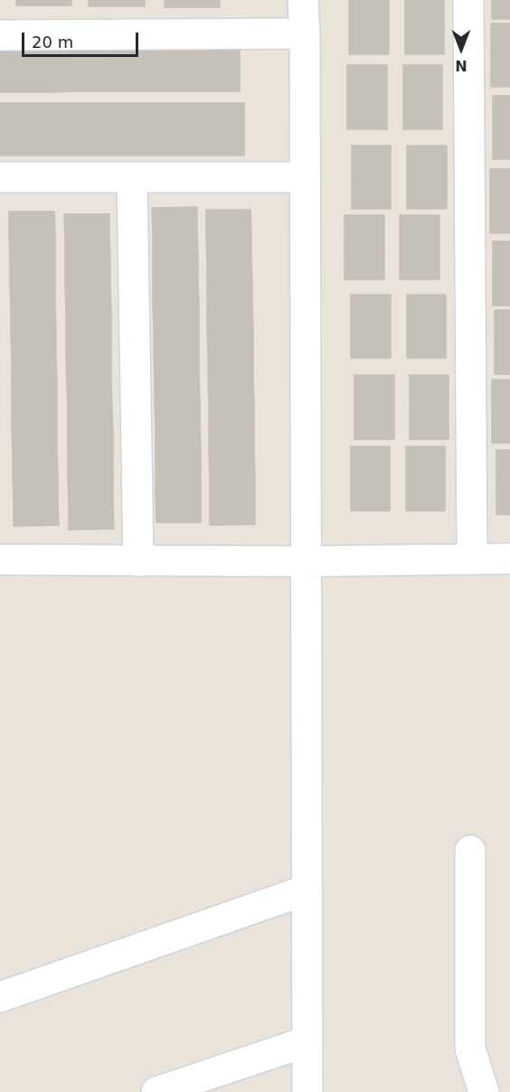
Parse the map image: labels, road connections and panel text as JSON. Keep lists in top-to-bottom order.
{
  "scale_bar": "20 m",
  "north": "bottom"
}
